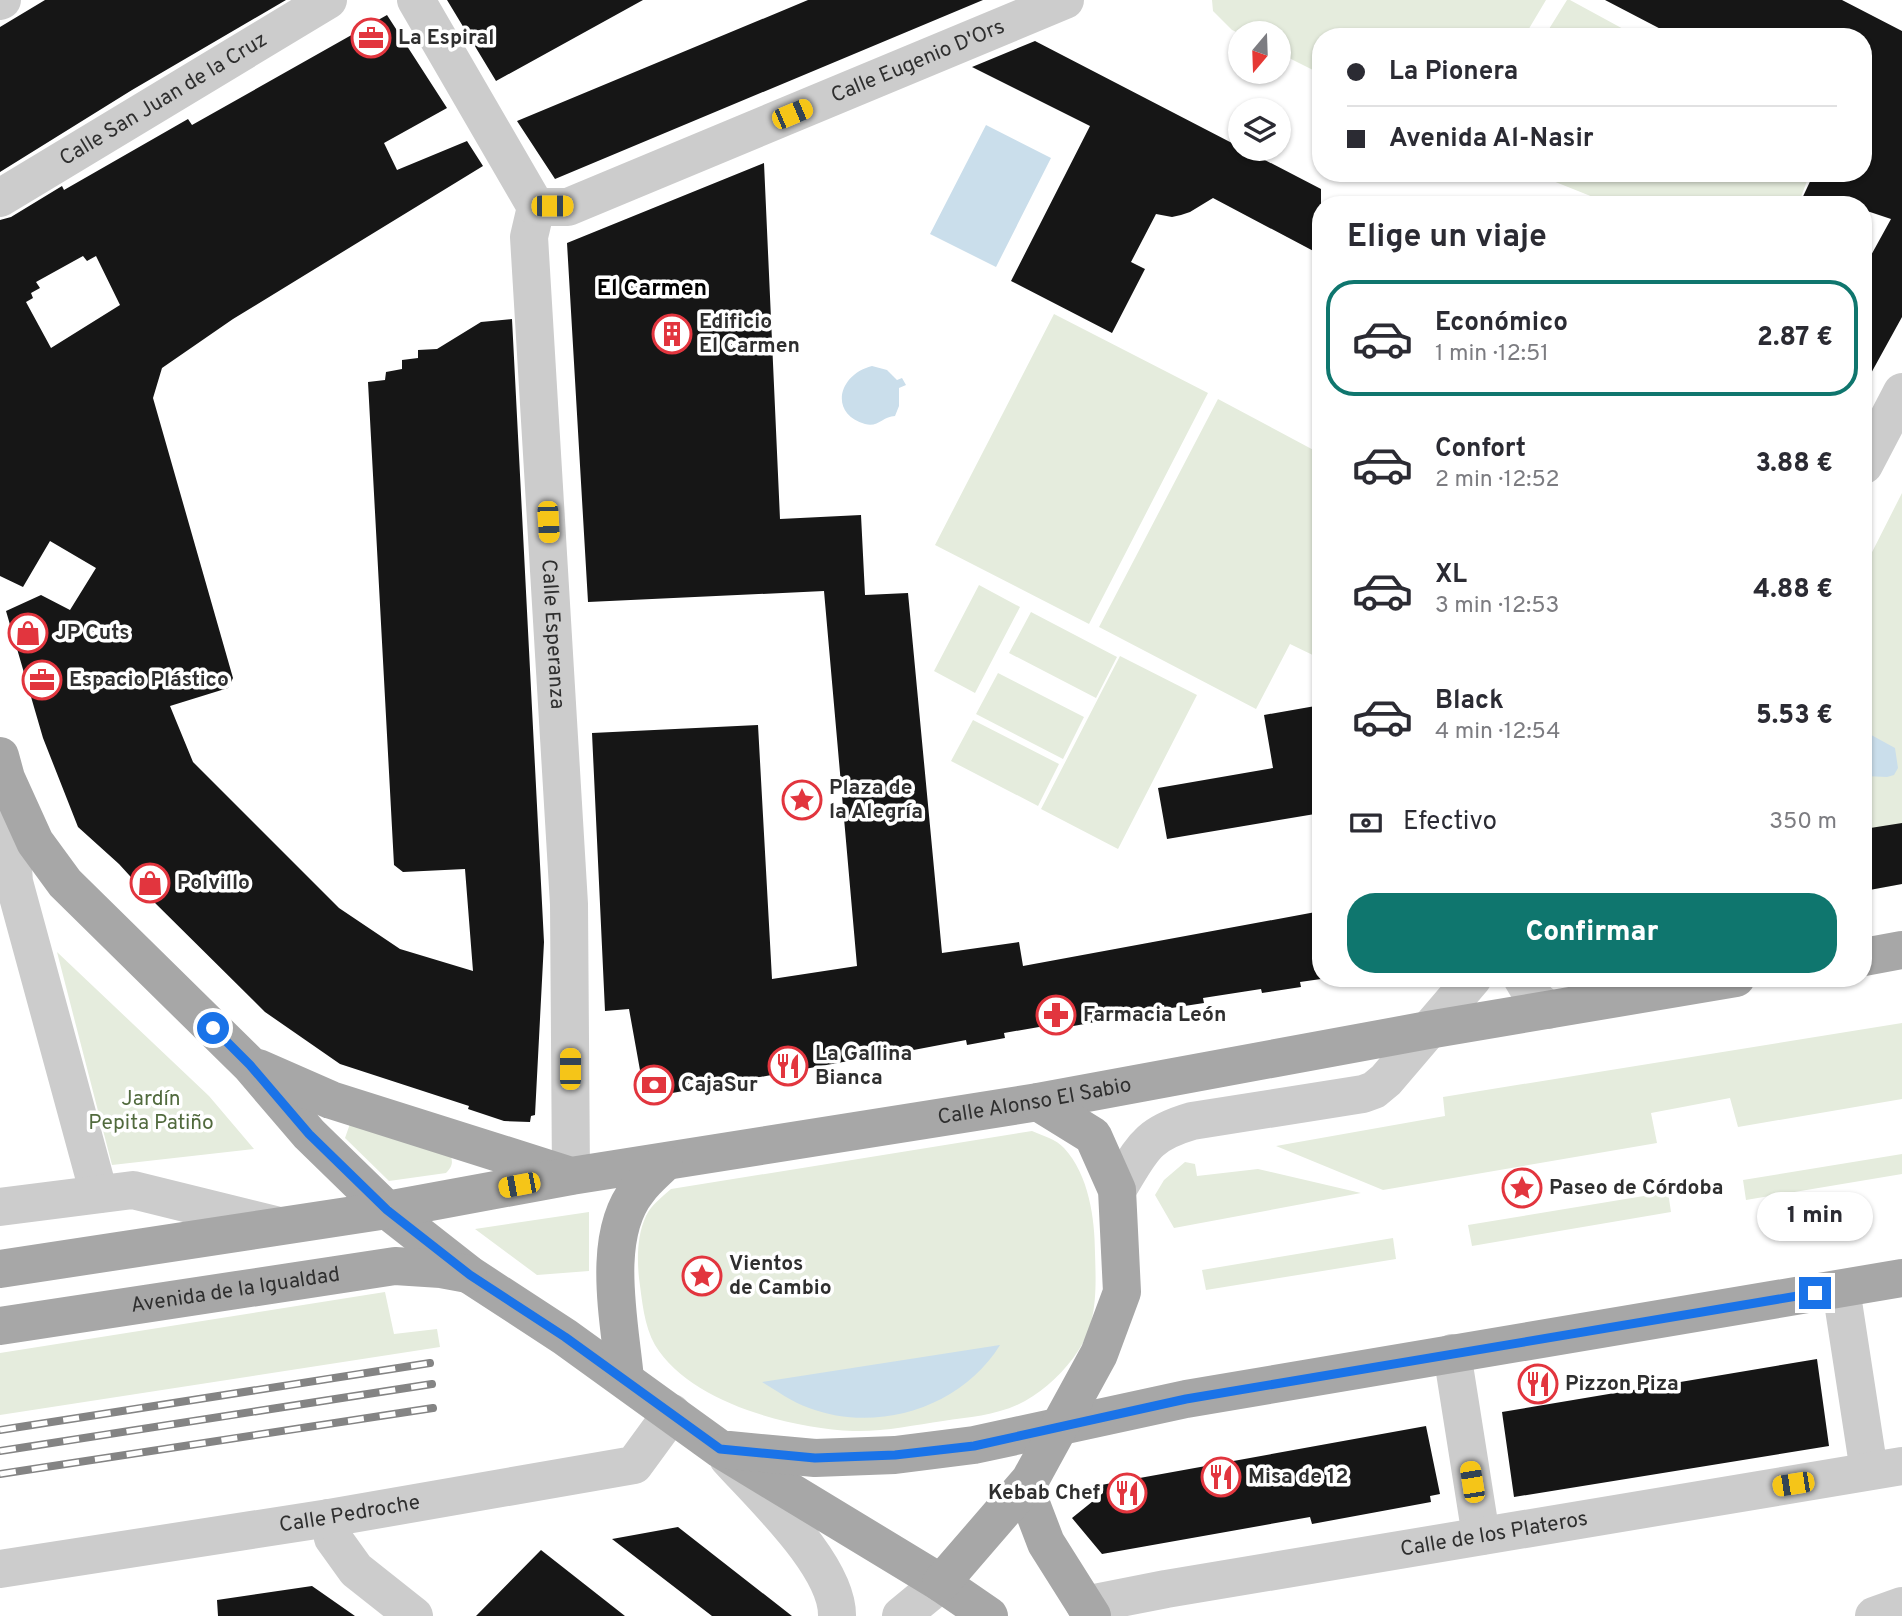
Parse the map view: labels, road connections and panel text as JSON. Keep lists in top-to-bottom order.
{
  "streets": {
    "main road": ["Calle Alonso El Sabio", "Avenida de la Igualdad"],
    "street": [
      "Calle Eugenio D'Ors",
      "Calle San Juan de la Cruz",
      "Calle Esperanza",
      "Calle Pedroche",
      "Calle de los Plateros"
    ]
  },
  "crossings": [
    ["Calle Eugenio D'Ors", "Calle Esperanza"],
    ["Calle Esperanza", "Calle Alonso El Sabio"],
    ["Avenida de la Igualdad", "Calle Pedroche"]
  ],
  "districts": ["El Carmen"],
  "parks": ["Jardín Pepita Patiño"],
  "places": {
    "office": ["La Espiral", "Espacio Plástico"],
    "building": ["Edificio El Carmen"],
    "shop": ["JP Cuts", "Polvillo"],
    "place": ["Plaza de la Alegría", "Paseo de Córdoba", "Vientos de Cambio"],
    "pharmacy": ["Farmacia León"],
    "restaurant": [
      "La Gallina Bianca",
      "Pizzon Piza",
      "Misa de 12",
      "Kebab Chef"
    ],
    "bank": ["CajaSur"]
  },
  "north": "bottom",
  "page": {
    "banner": ["La Pionera", "Avenida Al-Nasir"],
    "heading": "Elige un viaje",
    "list": [
      {
        "name": "Económico",
        "note": "1 min · 12:51",
        "value": "2.87 €"
      },
      {
        "name": "Confort",
        "note": "2 min · 12:52",
        "value": "3.88 €"
      },
      {
        "name": "XL",
        "note": "3 min · 12:53",
        "value": "4.88 €"
      },
      {
        "name": "Black",
        "note": "4 min · 12:54",
        "value": "5.53 €"
      }
    ],
    "pay": ["Efectivo", "350 m"],
    "buttons": "Confirmar",
    "bubble": "1 min"
  }
}
